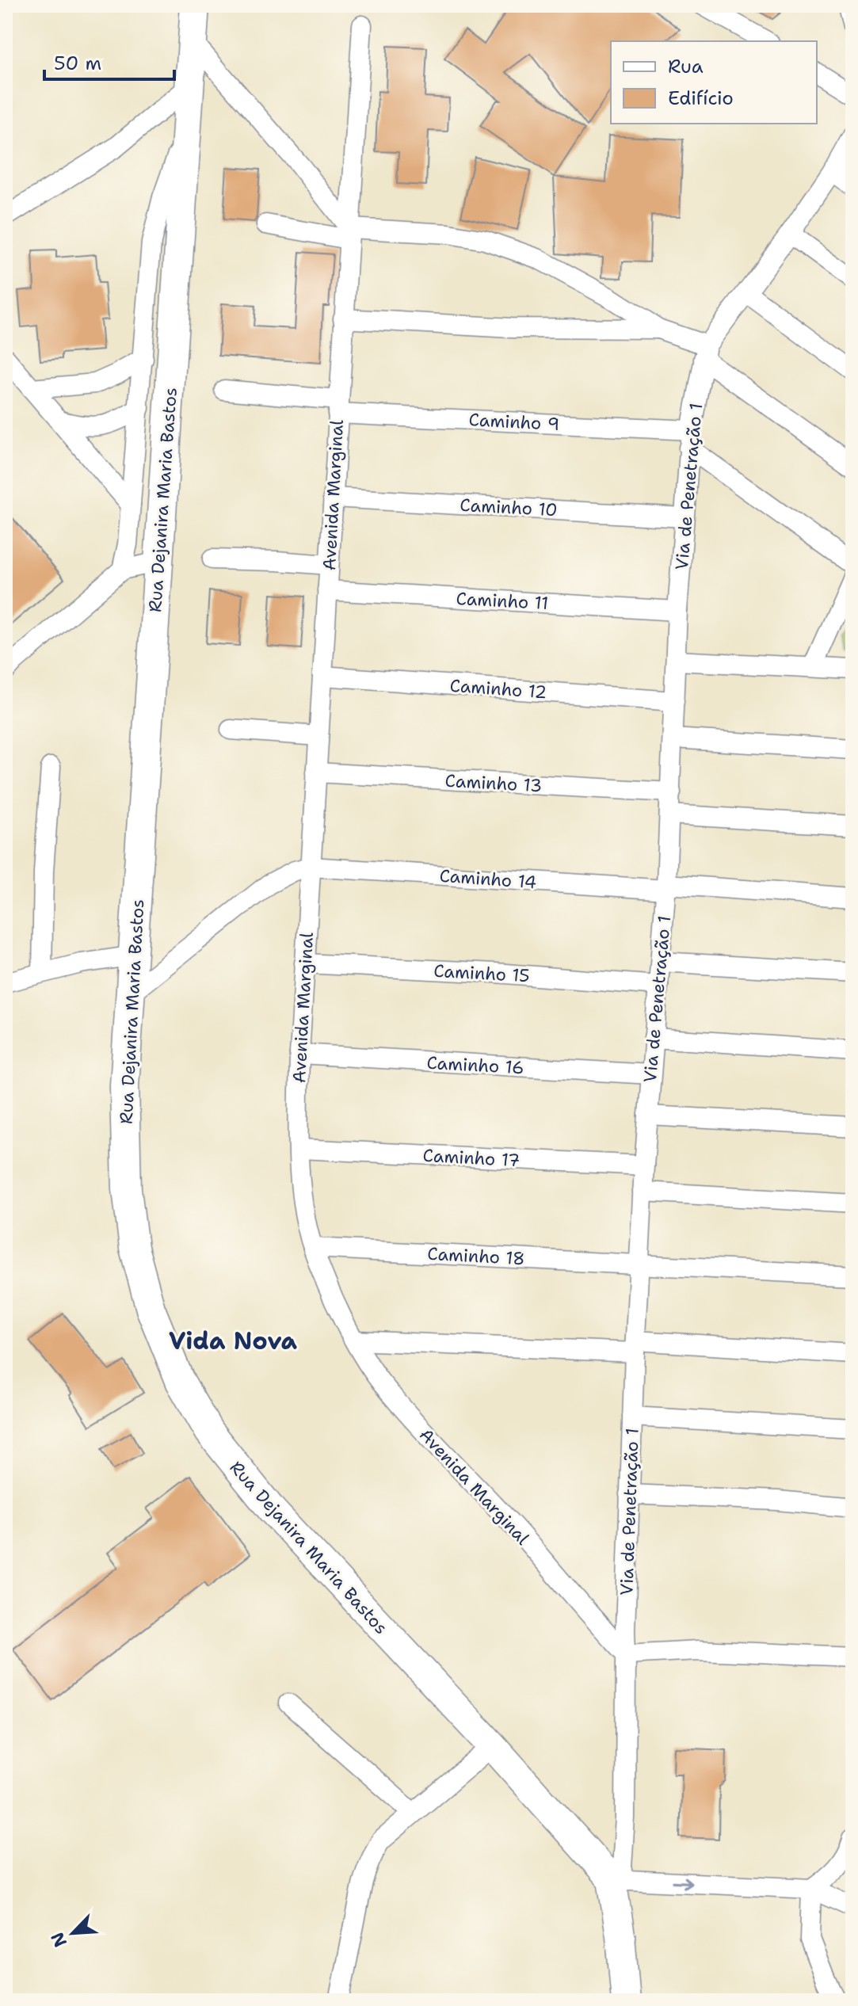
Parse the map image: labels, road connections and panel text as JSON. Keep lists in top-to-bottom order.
{
  "streets": {
    "main road": ["Rua Dejanira Maria Bastos"],
    "street": [
      "Caminho 9",
      "Via de Penetração 1",
      "Avenida Marginal",
      "Caminho 10",
      "Caminho 11",
      "Caminho 12",
      "Caminho 13",
      "Caminho 14",
      "Caminho 15",
      "Caminho 16",
      "Caminho 17",
      "Caminho 18"
    ]
  },
  "crossings": [
    ["Caminho 9", "Via de Penetração 1"],
    ["Caminho 9", "Avenida Marginal"],
    ["Via de Penetração 1", "Avenida Marginal"],
    ["Via de Penetração 1", "Caminho 10"],
    ["Via de Penetração 1", "Caminho 11"],
    ["Via de Penetração 1", "Caminho 12"],
    ["Via de Penetração 1", "Caminho 13"],
    ["Via de Penetração 1", "Caminho 14"],
    ["Via de Penetração 1", "Caminho 15"],
    ["Via de Penetração 1", "Caminho 16"],
    ["Via de Penetração 1", "Caminho 17"],
    ["Via de Penetração 1", "Caminho 18"],
    ["Avenida Marginal", "Caminho 10"],
    ["Avenida Marginal", "Caminho 11"],
    ["Avenida Marginal", "Caminho 12"],
    ["Avenida Marginal", "Caminho 13"],
    ["Avenida Marginal", "Caminho 14"],
    ["Avenida Marginal", "Caminho 15"],
    ["Avenida Marginal", "Caminho 16"],
    ["Avenida Marginal", "Caminho 17"],
    ["Avenida Marginal", "Caminho 18"]
  ],
  "districts": ["Vida Nova"],
  "legend": ["Rua", "Edifício"],
  "scale_bar": "50 m",
  "north": "bottom left"
}
